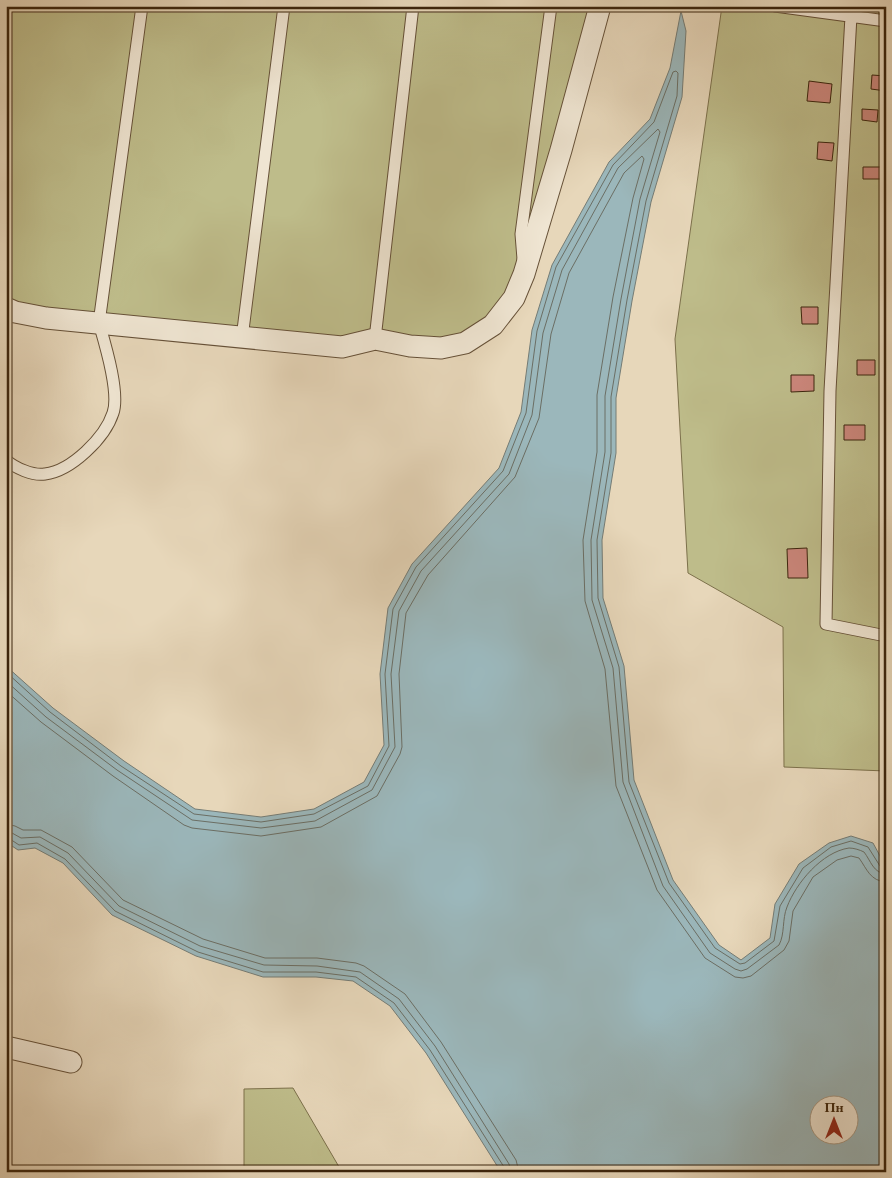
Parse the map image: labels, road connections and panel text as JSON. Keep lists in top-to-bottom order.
{
  "north": "top"
}
